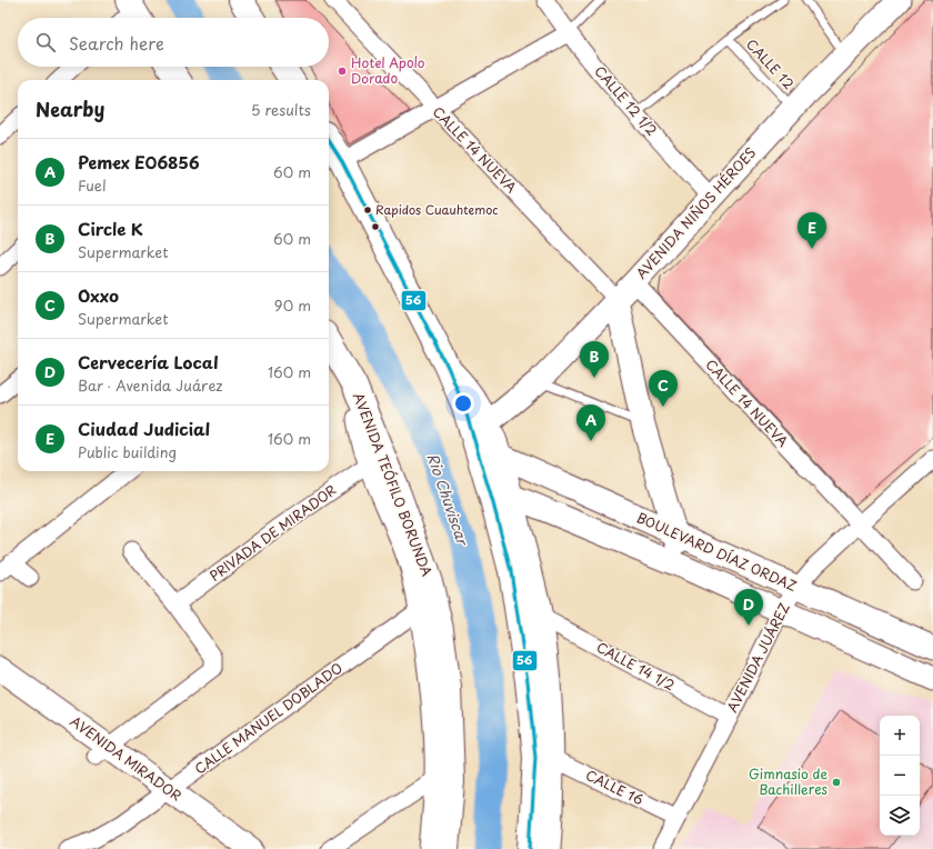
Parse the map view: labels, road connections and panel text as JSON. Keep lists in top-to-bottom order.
{
  "streets": {
    "main road": [
      "AVENIDA NIÑOS HÉROES",
      "AVENIDA TEÓFILO BORUNDA",
      "BOULEVARD DÍAZ ORDAZ",
      "AVENIDA MIRADOR"
    ],
    "street": [
      "CALLE 12 1/2",
      "CALLE 14 NUEVA",
      "PRIVADA DE MIRADOR",
      "AVENIDA JUÁREZ",
      "CALLE 14 1/2",
      "CALLE MANUEL DOBLADO",
      "CALLE 16"
    ],
    "lane": ["CALLE 12"]
  },
  "crossings": [
    ["CALLE 12", "AVENIDA NIÑOS HÉROES"],
    ["CALLE 12 1/2", "AVENIDA NIÑOS HÉROES"],
    ["CALLE 14 NUEVA", "AVENIDA NIÑOS HÉROES"],
    ["CALLE 14 NUEVA", "AVENIDA JUÁREZ"],
    ["AVENIDA TEÓFILO BORUNDA", "PRIVADA DE MIRADOR"],
    ["AVENIDA TEÓFILO BORUNDA", "CALLE MANUEL DOBLADO"],
    ["BOULEVARD DÍAZ ORDAZ", "AVENIDA JUÁREZ"],
    ["AVENIDA JUÁREZ", "CALLE 14 1/2"],
    ["AVENIDA JUÁREZ", "CALLE 16"],
    ["CALLE MANUEL DOBLADO", "AVENIDA MIRADOR"]
  ],
  "water": ["Rio Chuviscar"],
  "places": ["Hotel Apolo Dorado", "Rapidos Cuauhtemoc", "Gimnasio de Bachilleres"],
  "lines": ["transit line 56"],
  "page": {
    "search": "Search here",
    "heading": ["Nearby", "5 results"],
    "list": [
      {
        "mark": "A",
        "name": "Pemex E06856",
        "note": "Fuel",
        "value": "60 m"
      },
      {
        "mark": "B",
        "name": "Circle K",
        "note": "Supermarket",
        "value": "60 m"
      },
      {
        "mark": "C",
        "name": "Oxxo",
        "note": "Supermarket",
        "value": "90 m"
      },
      {
        "mark": "D",
        "name": "Cervecería Local",
        "note": "Bar · Avenida Juárez",
        "value": "160 m"
      },
      {
        "mark": "E",
        "name": "Ciudad Judicial",
        "note": "Public building",
        "value": "160 m"
      }
    ],
    "pins": [
      "E",
      "B",
      "C",
      "A",
      "D"
    ],
    "map_buttons": ["+", "−"]
  }
}
